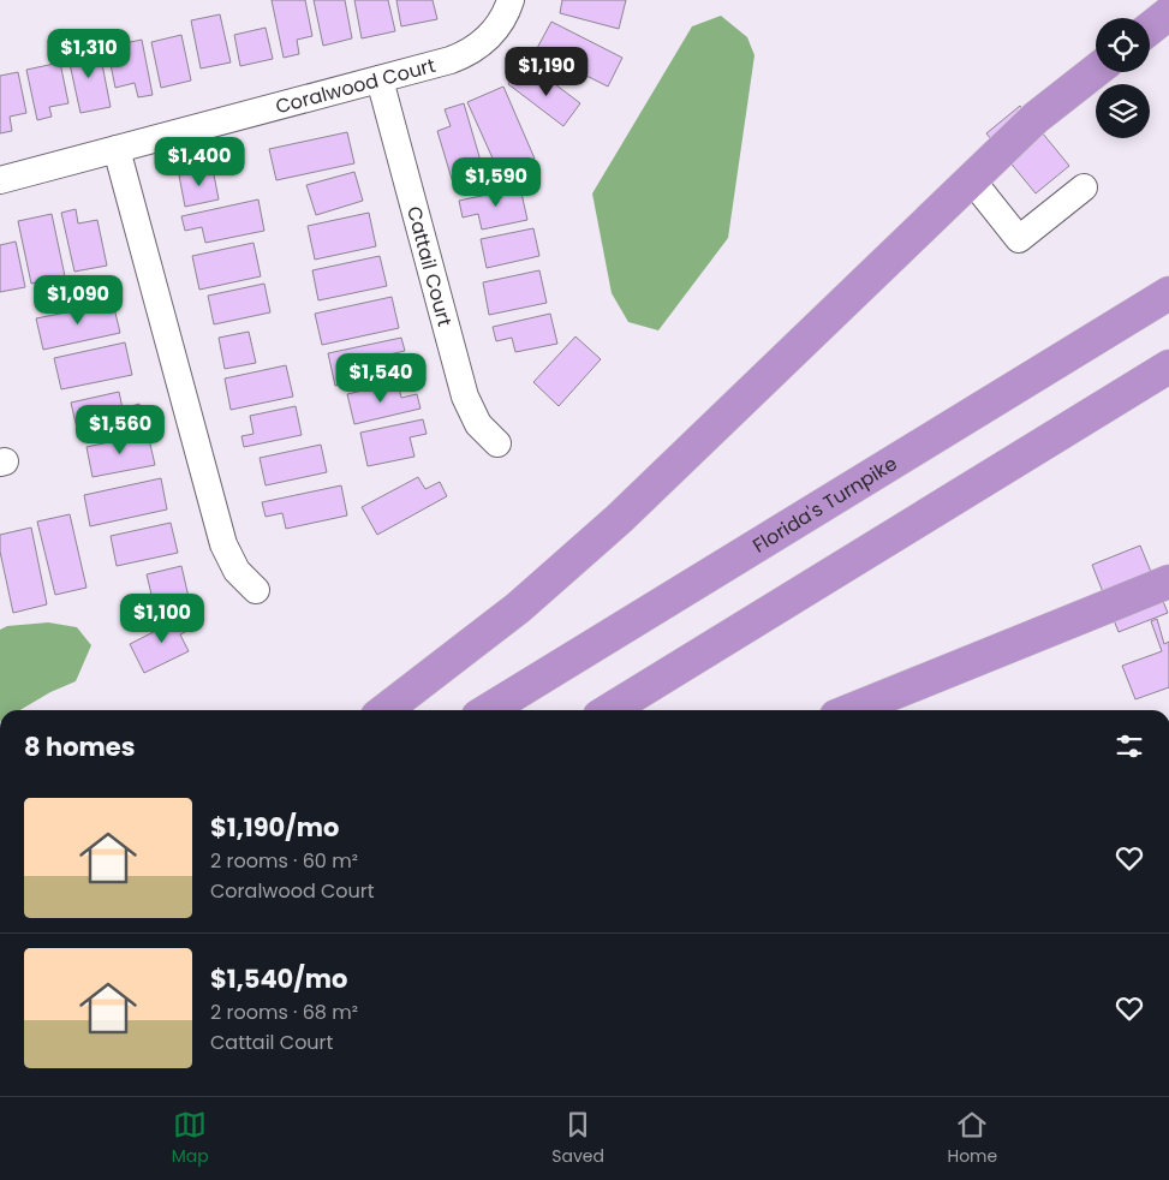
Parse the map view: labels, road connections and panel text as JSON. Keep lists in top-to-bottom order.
{
  "streets": {
    "highway": ["Florida's Turnpike"],
    "street": ["Coralwood Court", "Cattail Court"]
  },
  "crossings": [
    ["Coralwood Court", "Cattail Court"]
  ],
  "page": {
    "price": [
      "$1,310",
      "$1,190",
      "$1,400",
      "$1,590",
      "$1,090",
      "$1,540",
      "$1,560",
      "$1,100"
    ],
    "heading": "8 homes",
    "list": [
      {
        "name": "$1,190/mo",
        "note": "2 rooms · 60 m² · Coralwood Court"
      },
      {
        "name": "$1,540/mo",
        "note": "2 rooms · 68 m² · Cattail Court"
      }
    ],
    "tabs": ["Map", "Saved", "Home"]
  }
}
